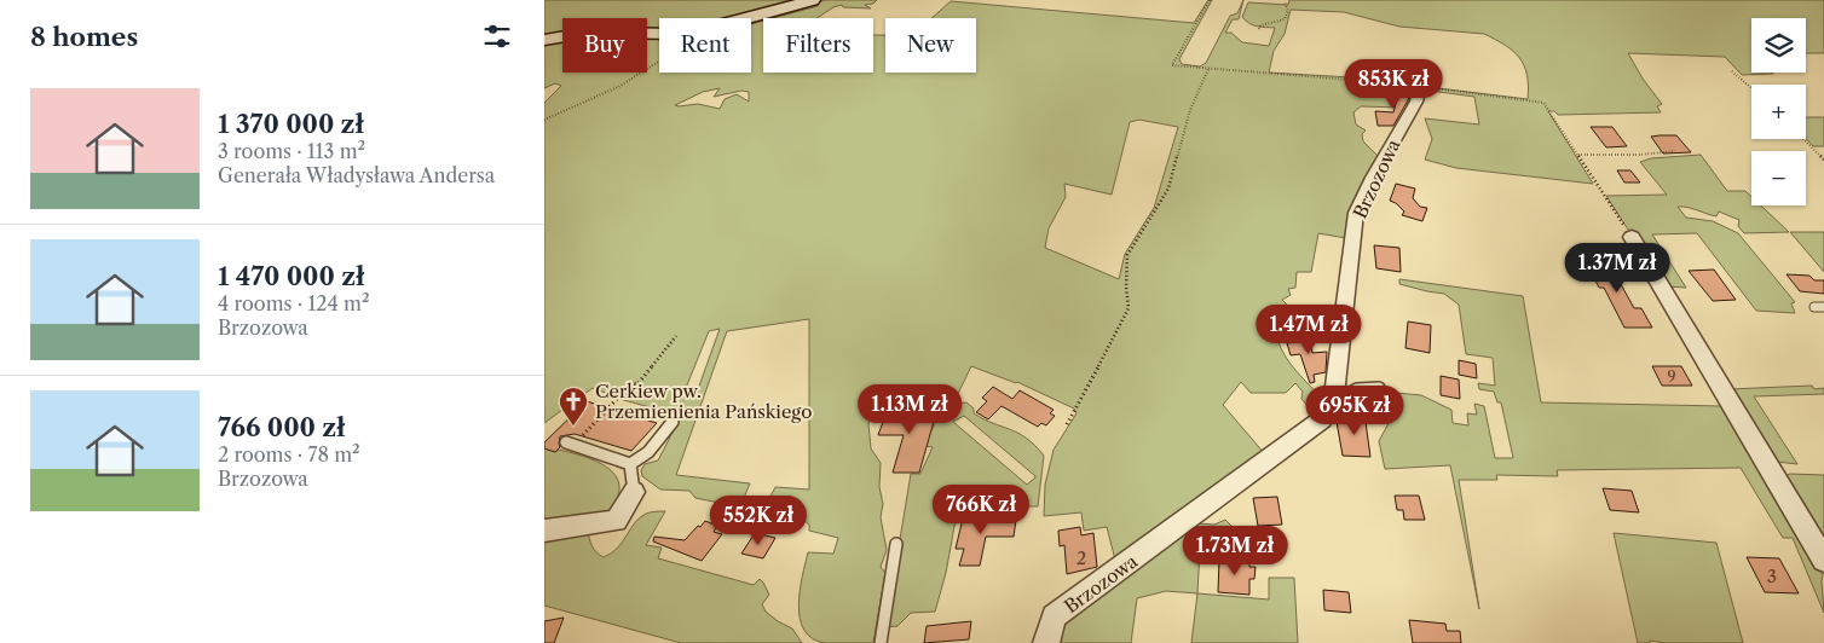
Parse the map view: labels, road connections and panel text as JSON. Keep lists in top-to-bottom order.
{
  "streets": {
    "street": ["Brzozowa"]
  },
  "places": {
    "church": ["Cerkiew pw. Przemienienia Pańskiego"]
  },
  "house_numbers": ["9", "2", "3"],
  "page": {
    "heading": "8 homes",
    "map_buttons": ["+", "−"],
    "chip": [
      "Buy",
      "Rent",
      "Filters",
      "New"
    ],
    "price": [
      "853K zł",
      "1.37M zł",
      "1.47M zł",
      "1.13M zł",
      "695K zł",
      "766K zł",
      "552K zł",
      "1.73M zł"
    ],
    "list": [
      {
        "name": "1 370 000 zł",
        "note": "3 rooms · 113 m² · Generała Władysława Andersa"
      },
      {
        "name": "1 470 000 zł",
        "note": "4 rooms · 124 m² · Brzozowa"
      },
      {
        "name": "766 000 zł",
        "note": "2 rooms · 78 m² · Brzozowa"
      }
    ]
  }
}
